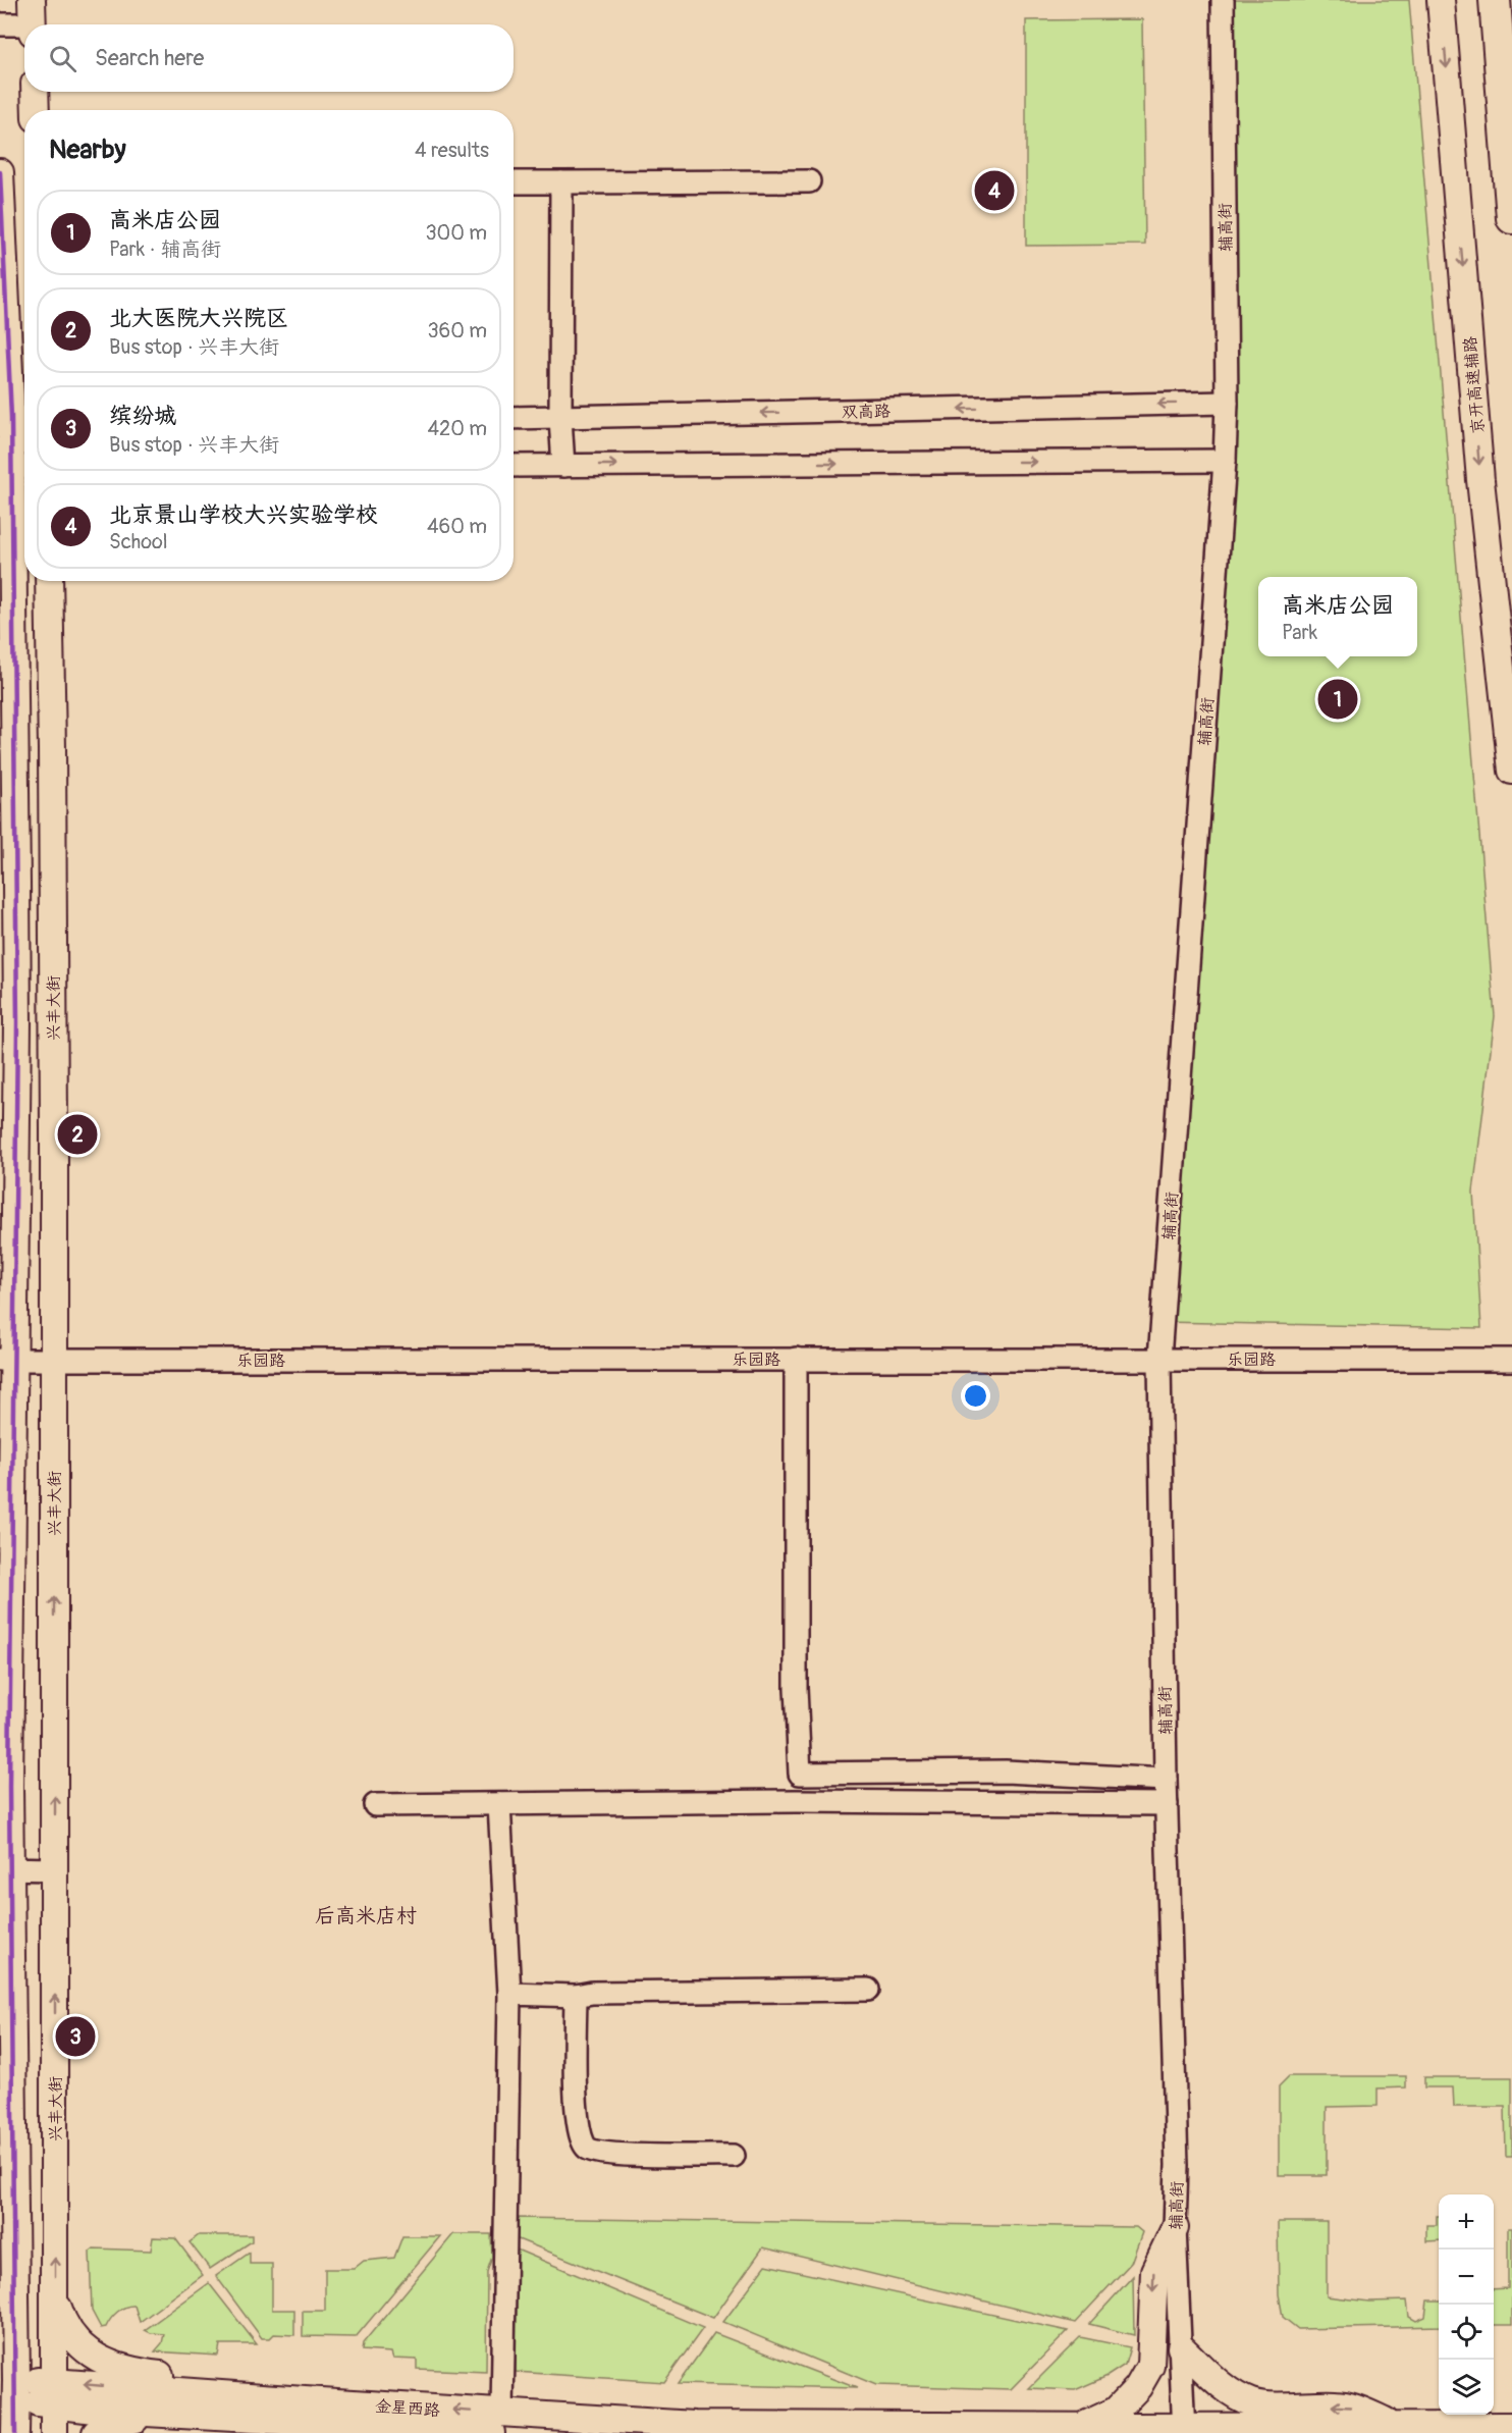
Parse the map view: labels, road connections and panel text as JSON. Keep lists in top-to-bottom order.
{
  "streets": {
    "main road": ["京开高速辅路", "兴丰大街", "金星西路"],
    "street": ["辅高街", "双高路", "乐园路"]
  },
  "crossings": [
    ["辅高街", "双高路"],
    ["辅高街", "乐园路"],
    ["辅高街", "金星西路"],
    ["兴丰大街", "乐园路"],
    ["兴丰大街", "金星西路"]
  ],
  "one_way": ["京开高速辅路"],
  "districts": ["后高米店村"],
  "page": {
    "search": "Search here",
    "heading": ["Nearby", "4 results"],
    "pins": [
      "4",
      "1",
      "2",
      "3"
    ],
    "list": [
      {
        "mark": "1",
        "name": "高米店公园",
        "note": "Park · 辅高街",
        "value": "300 m"
      },
      {
        "mark": "2",
        "name": "北大医院大兴院区",
        "note": "Bus stop · 兴丰大街",
        "value": "360 m"
      },
      {
        "mark": "3",
        "name": "缤纷城",
        "note": "Bus stop · 兴丰大街",
        "value": "420 m"
      },
      {
        "mark": "4",
        "name": "北京景山学校大兴实验学校",
        "note": "School",
        "value": "460 m"
      }
    ],
    "popup": ["高米店公园", "Park"],
    "map_buttons": ["+", "−"]
  }
}
